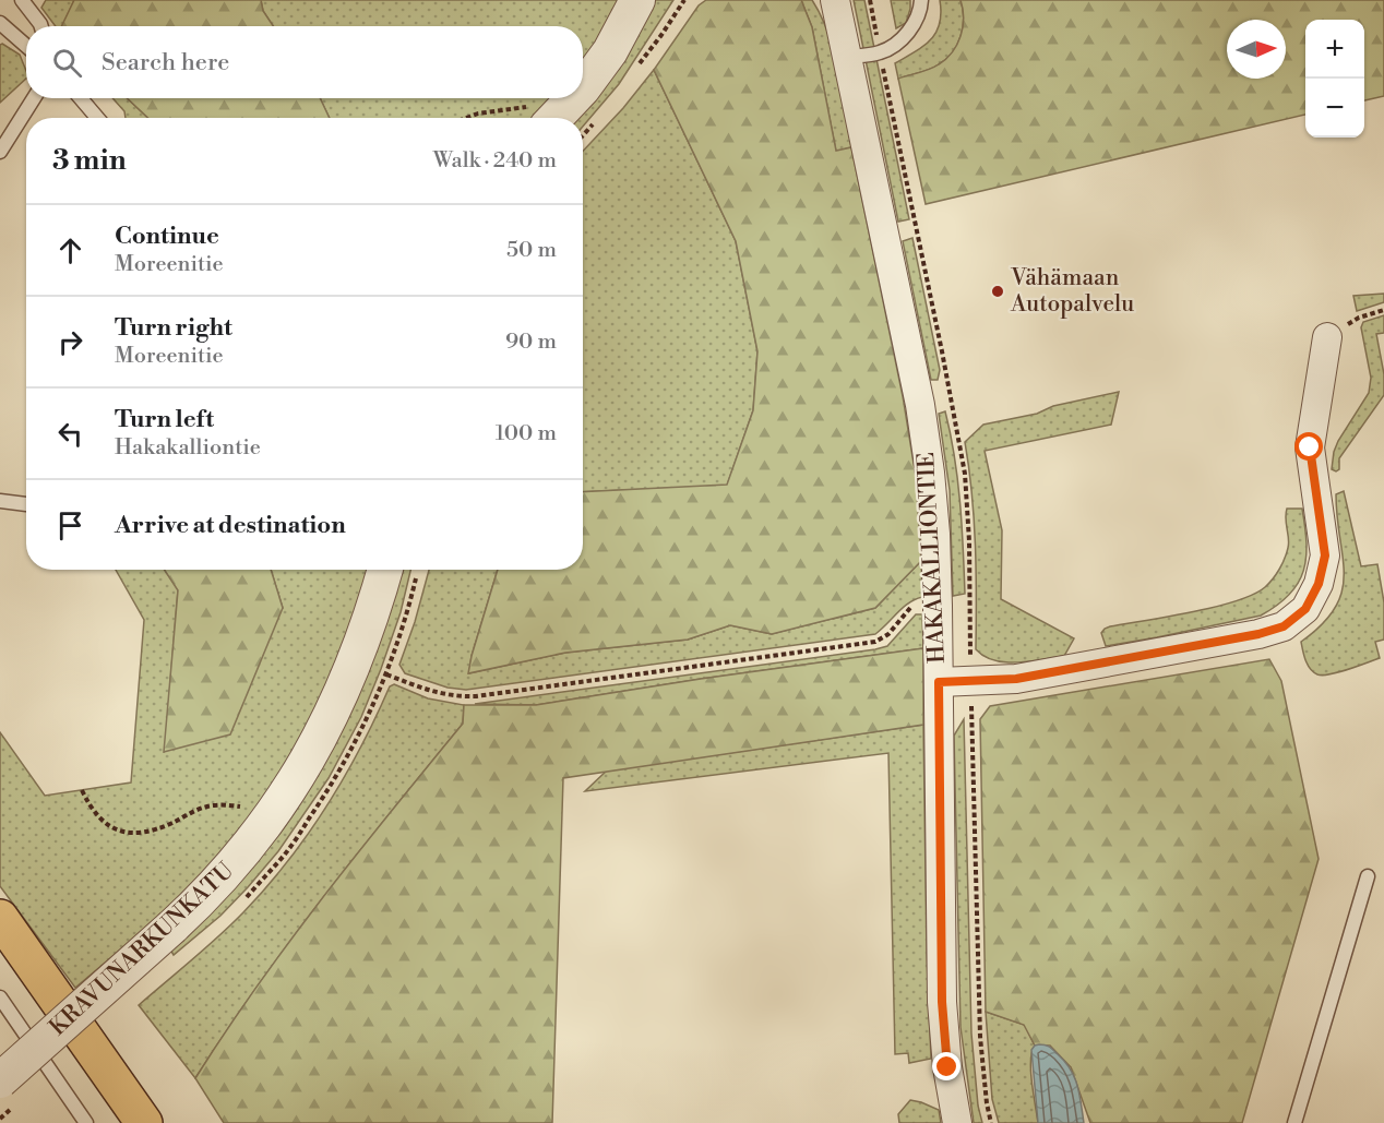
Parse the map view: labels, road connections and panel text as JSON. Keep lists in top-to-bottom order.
{
  "streets": {
    "street": ["HAKAKALLIONTIE", "KRAVUNARKUNKATU"]
  },
  "places": ["Vähämaan Autopalvelu"],
  "north": "right",
  "page": {
    "map_buttons": ["+", "−"],
    "search": "Search here",
    "heading": ["3 min", "Walk · 240 m"],
    "list": [
      ["Continue", "Moreenitie", "50 m"],
      ["Turn right", "Moreenitie", "90 m"],
      ["Turn left", "Hakakalliontie", "100 m"],
      "Arrive at destination"
    ]
  }
}
